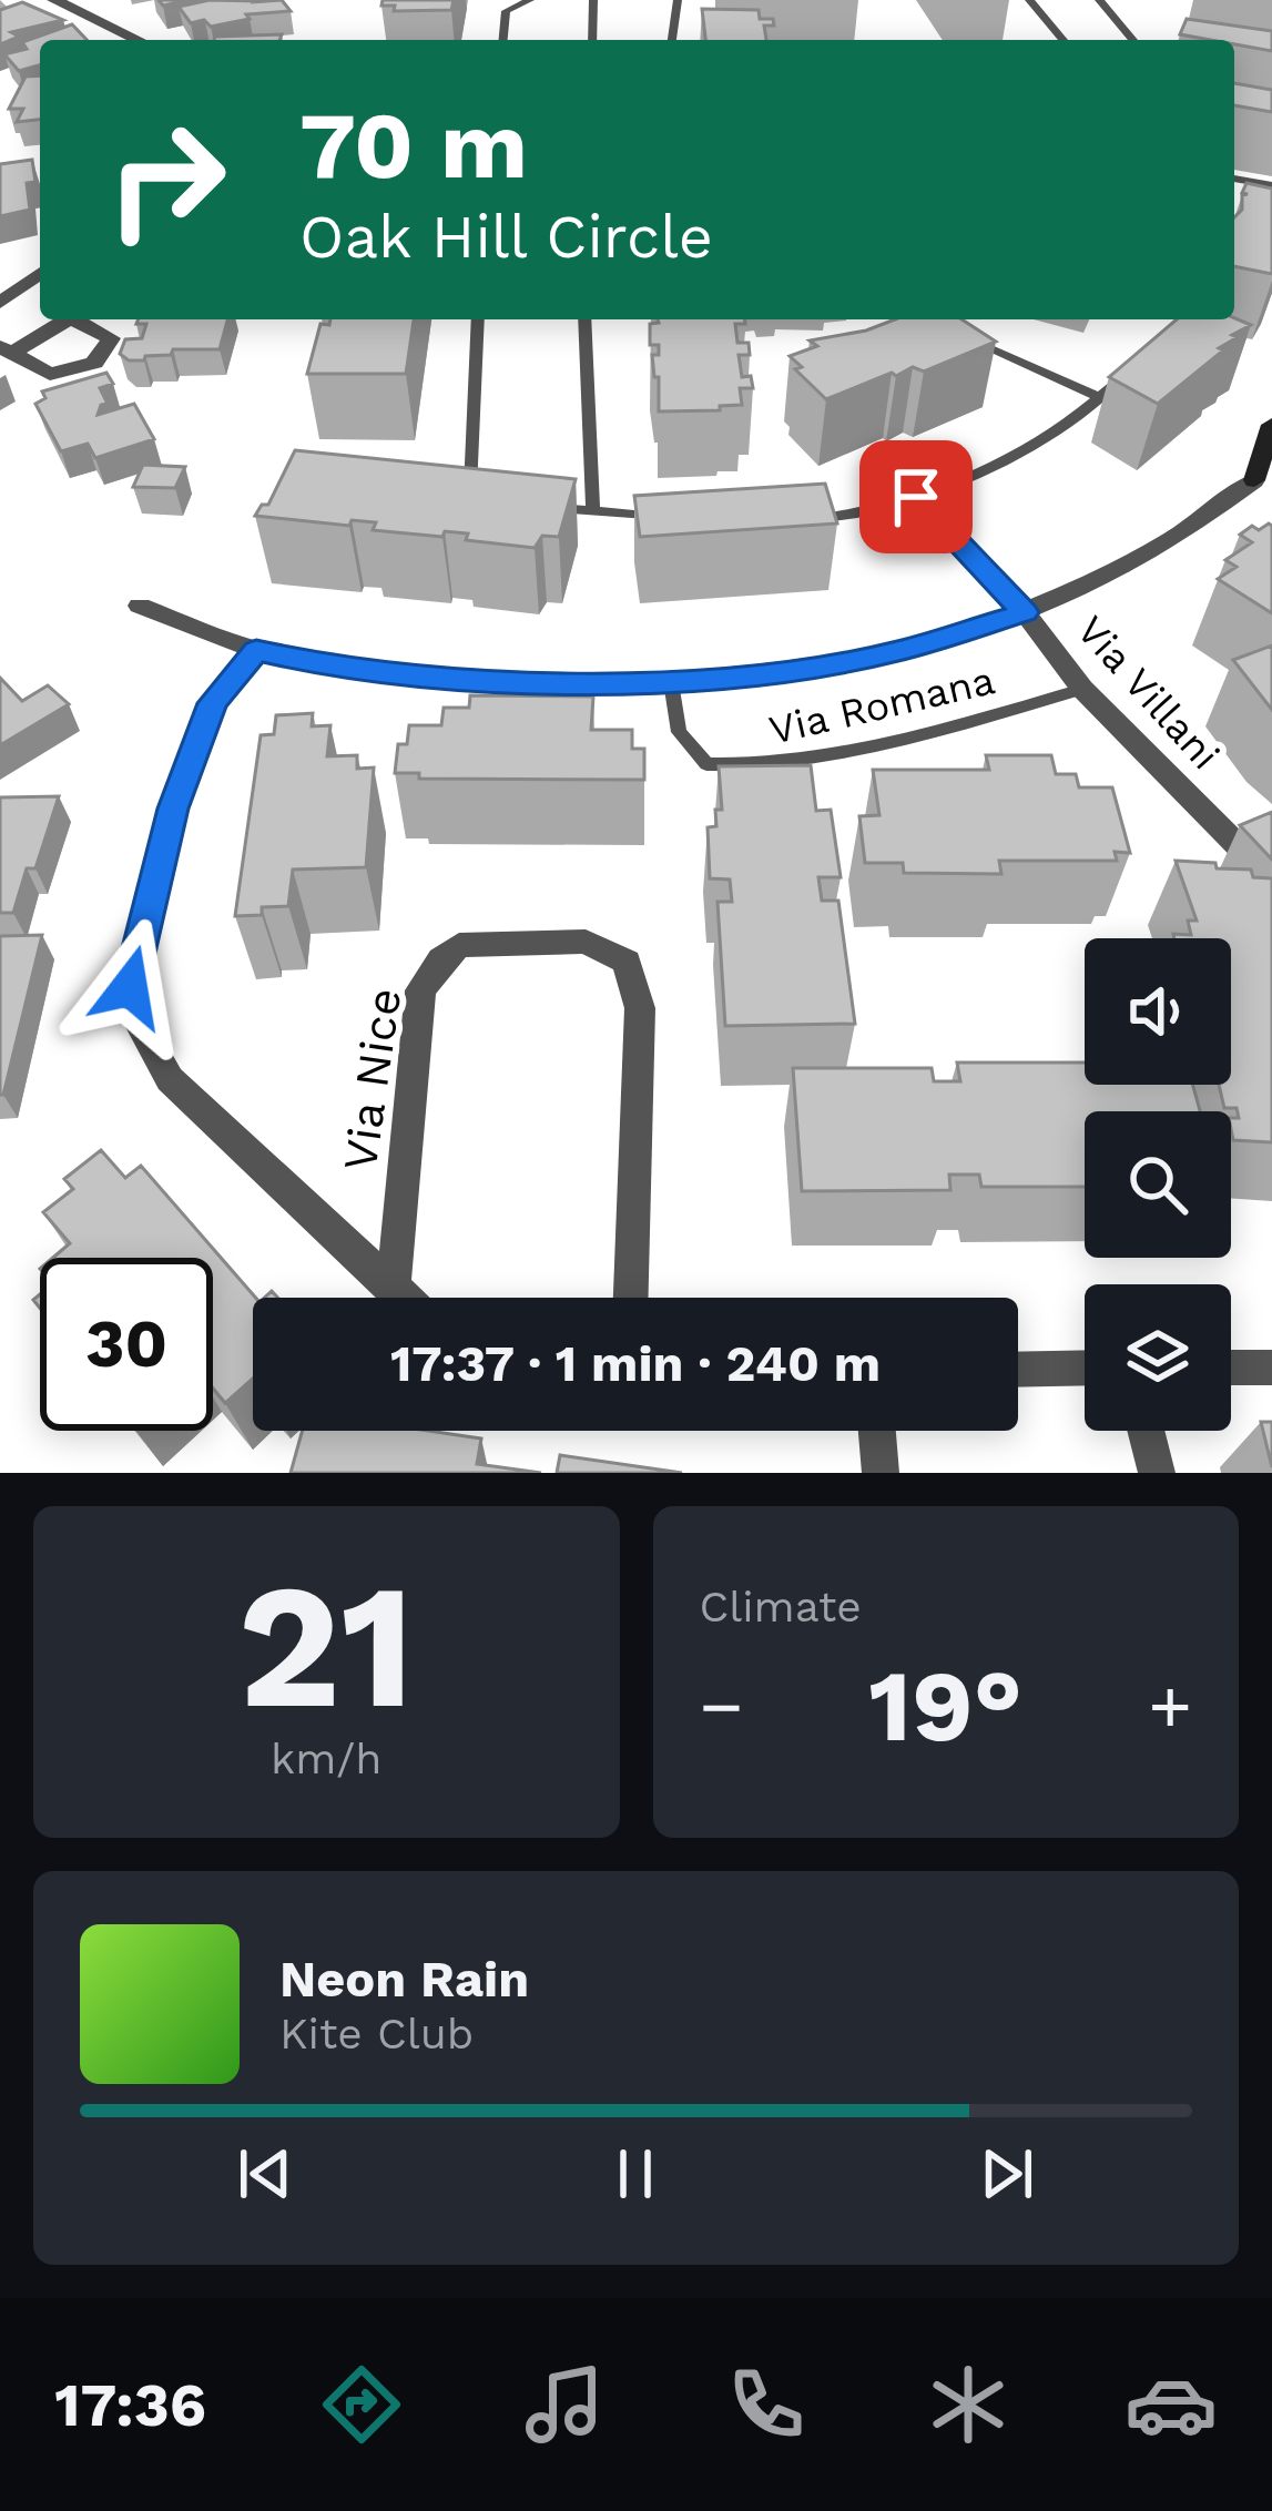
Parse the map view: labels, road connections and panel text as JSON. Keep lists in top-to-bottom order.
{
  "streets": {
    "street": ["Via Villani", "Via Nice"],
    "lane": ["Via Romana"]
  },
  "crossings": [
    ["Via Villani", "Via Romana"]
  ],
  "page": {
    "turn": ["70 m", "Oak Hill Circle"],
    "limit": "30",
    "trip": "17:37 · 1 min · 240 m",
    "tile": [
      ["21", "km/h"],
      "Climate"
    ],
    "heat": ["−", "19°", "+"],
    "song": ["Neon Rain", "Kite Club"],
    "tabs": "17:36"
  }
}
